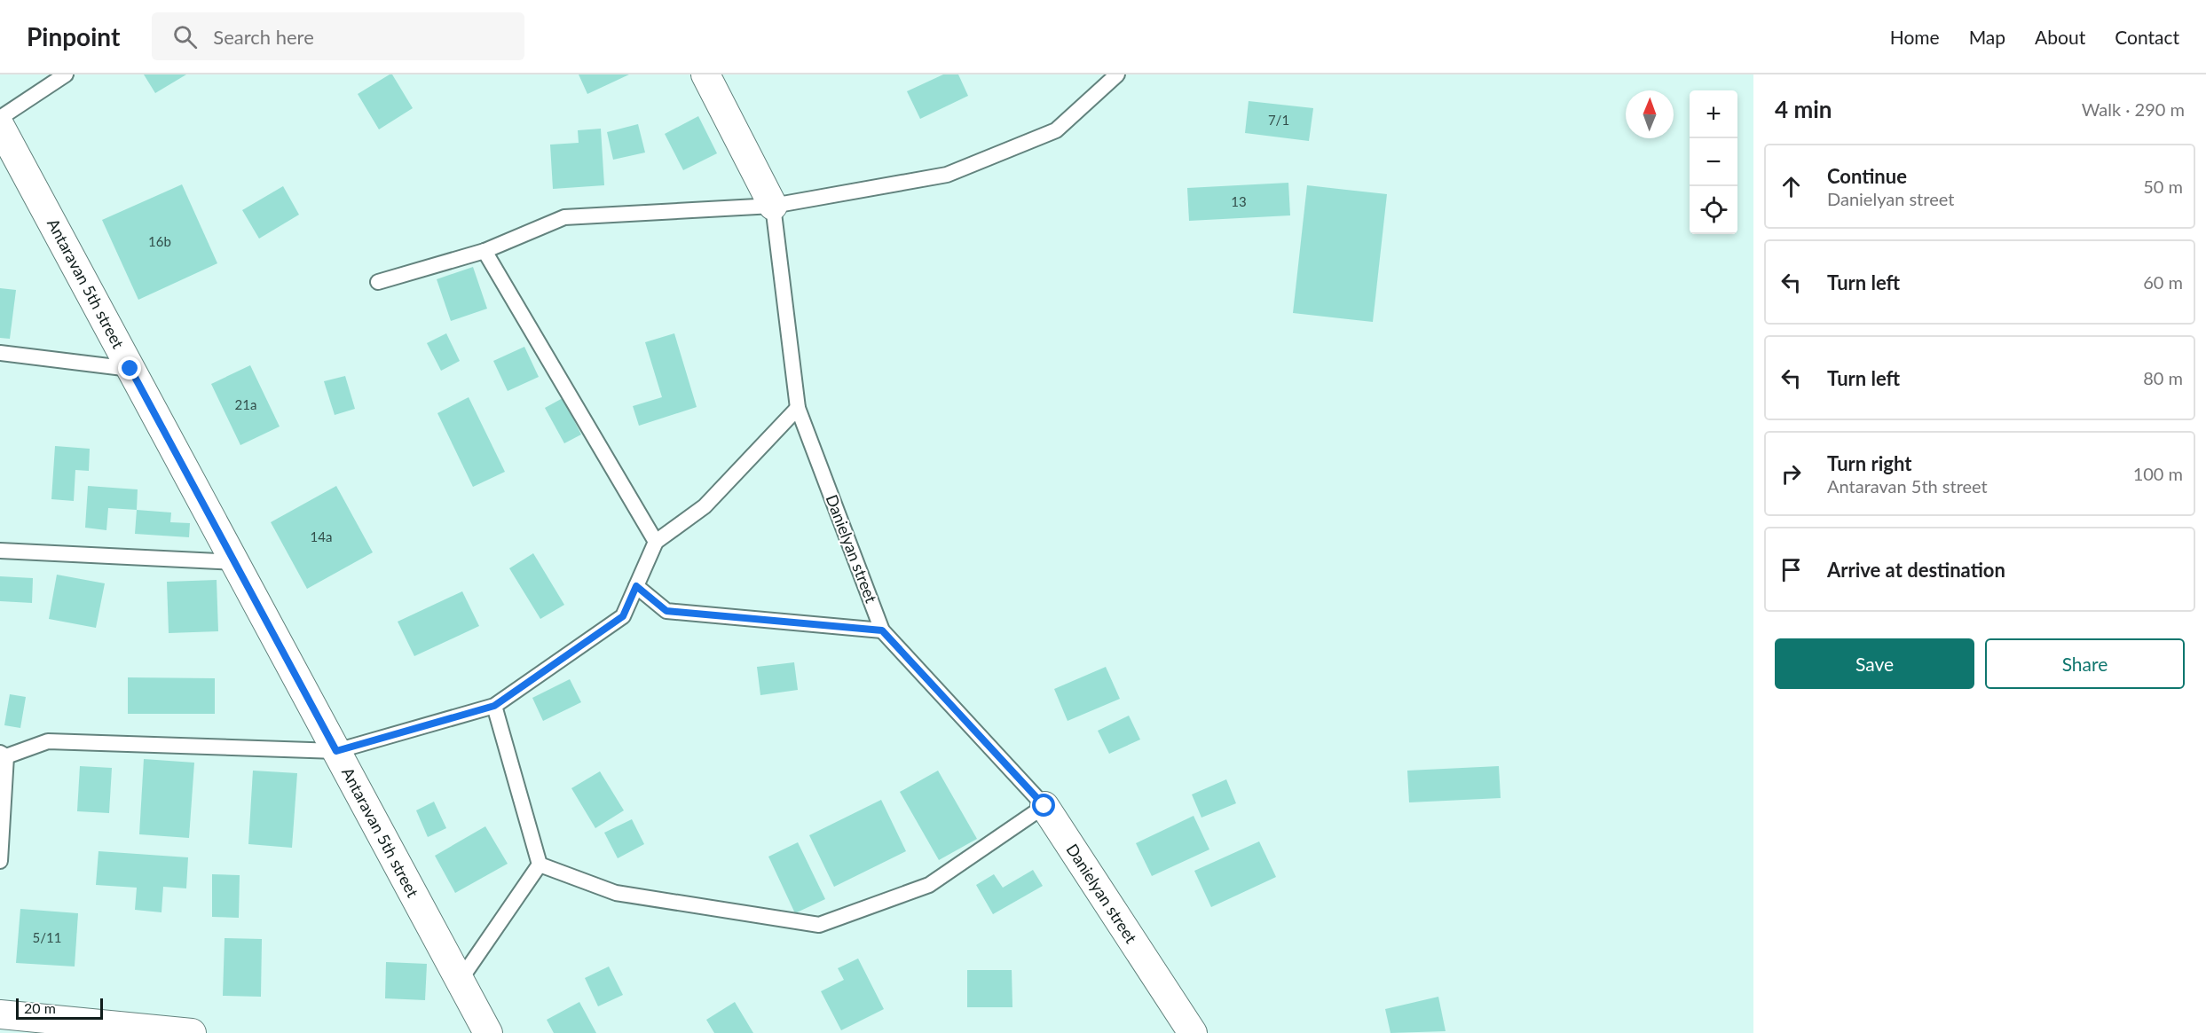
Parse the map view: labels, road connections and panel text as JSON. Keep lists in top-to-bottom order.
{
  "streets": {
    "street": ["Antaravan 5th street", "Danielyan street"]
  },
  "house_numbers": [
    "7/1",
    "13",
    "16b",
    "21a",
    "14a",
    "5/11"
  ],
  "scale_bar": "20 m",
  "north": "top",
  "page": {
    "header": "Pinpoint",
    "search": "Search here",
    "nav": [
      "Home",
      "Map",
      "About",
      "Contact"
    ],
    "heading": ["4 min", "Walk · 290 m"],
    "map_buttons": ["+", "−"],
    "list": [
      ["Continue", "Danielyan street", "50 m"],
      ["Turn left", "60 m"],
      ["Turn left", "80 m"],
      ["Turn right", "Antaravan 5th street", "100 m"],
      "Arrive at destination"
    ],
    "buttons": ["Save", "Share"],
    "scale": "20 m"
  }
}
